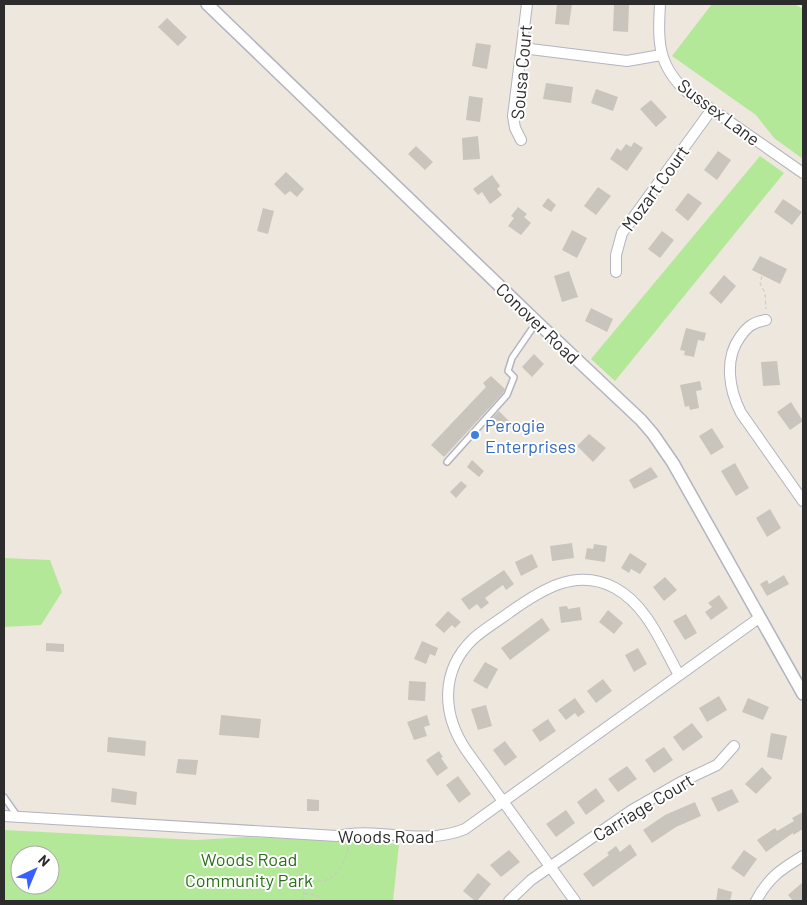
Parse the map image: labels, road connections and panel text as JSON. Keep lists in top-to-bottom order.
{
  "streets": {
    "street": [
      "Sousa Court",
      "Sussex Lane",
      "Mozart Court",
      "Conover Road",
      "Carriage Court",
      "Woods Road"
    ]
  },
  "crossings": [
    ["Sussex Lane", "Mozart Court"],
    ["Conover Road", "Woods Road"]
  ],
  "parks": ["Woods Road Community Park"],
  "places": ["Perogie Enterprises"],
  "north": "top right"
}
